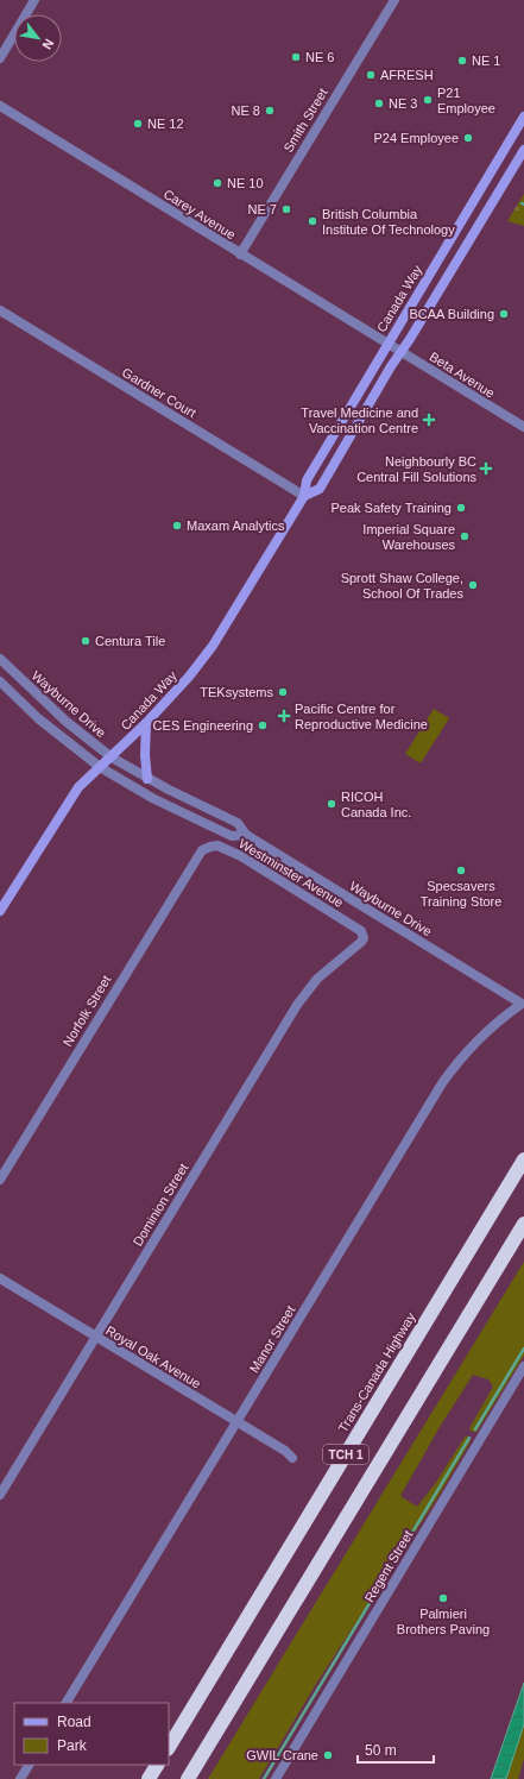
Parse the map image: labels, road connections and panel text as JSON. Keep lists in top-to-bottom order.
{
  "streets": {
    "highway": ["Trans-Canada Highway", "TCH 1"],
    "main road": ["Canada Way"],
    "street": [
      "Smith Street",
      "Carey Avenue",
      "Beta Avenue",
      "Gardner Court",
      "Wayburne Drive",
      "Westminster Avenue",
      "Norfolk Street",
      "Dominion Street",
      "Manor Street",
      "Royal Oak Avenue",
      "Regent Street"
    ]
  },
  "crossings": [
    ["Smith Street", "Carey Avenue"],
    ["Carey Avenue", "Canada Way"],
    ["Carey Avenue", "Beta Avenue"],
    ["Canada Way", "Beta Avenue"],
    ["Canada Way", "Gardner Court"],
    ["Canada Way", "Wayburne Drive"],
    ["Wayburne Drive", "Manor Street"],
    ["Westminster Avenue", "Norfolk Street"],
    ["Westminster Avenue", "Dominion Street"],
    ["Dominion Street", "Royal Oak Avenue"],
    ["Manor Street", "Royal Oak Avenue"]
  ],
  "places": {
    "other": [
      "NE 6",
      "NE 1",
      "AFRESH",
      "P21 Employee",
      "NE 3",
      "NE 8",
      "NE 12",
      "P24 Employee",
      "NE 10",
      "NE 7",
      "British Columbia Institute Of Technology",
      "BCAA Building",
      "Peak Safety Training",
      "Maxam Analytics",
      "Imperial Square Warehouses",
      "Sprott Shaw College, School Of Trades",
      "Centura Tile",
      "TEKsystems",
      "CES Engineering",
      "RICOH Canada Inc.",
      "Specsavers Training Store",
      "Palmieri Brothers Paving",
      "GWIL Crane"
    ],
    "health": ["Travel Medicine and Vaccination Centre", "Neighbourly BC Central Fill Solutions", "Pacific Centre for Reproductive Medicine"]
  },
  "legend": ["Road", "Park"],
  "scale_bar": "50 m",
  "north": "bottom right"
}
